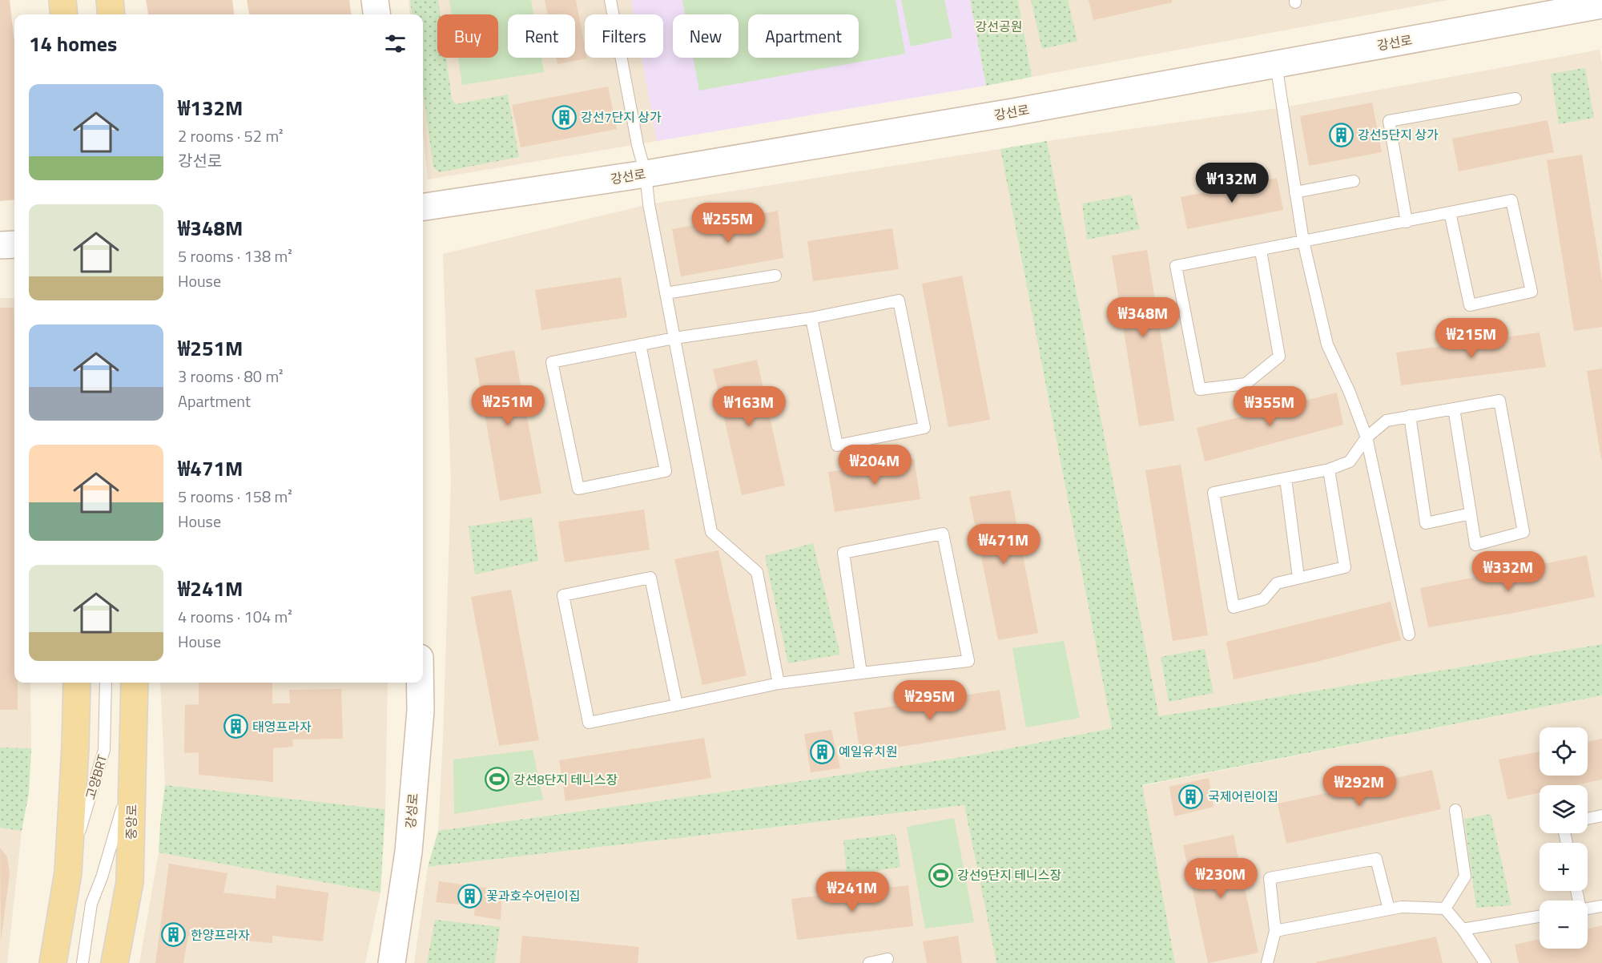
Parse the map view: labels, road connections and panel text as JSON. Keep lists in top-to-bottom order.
{
  "streets": {
    "main road": ["강선로", "강성로", "중앙로"],
    "lane": ["고양BRT"]
  },
  "parks": ["강선공원"],
  "places": {
    "building": [
      "강선7단지 상가",
      "강선5단지 상가",
      "태영프라자",
      "예일유치원",
      "국제어린이집",
      "꽃과호수어린이집",
      "한양프라자"
    ],
    "sports": ["강선8단지 테니스장", "강선9단지 테니스장"]
  },
  "page": {
    "chip": [
      "Buy",
      "Rent",
      "Filters",
      "New",
      "Apartment"
    ],
    "heading": "14 homes",
    "list": [
      {
        "name": "₩132M",
        "note": "2 rooms · 52 m² · 강선로"
      },
      {
        "name": "₩348M",
        "note": "5 rooms · 138 m² · House"
      },
      {
        "name": "₩251M",
        "note": "3 rooms · 80 m² · Apartment"
      },
      {
        "name": "₩471M",
        "note": "5 rooms · 158 m² · House"
      },
      {
        "name": "₩241M",
        "note": "4 rooms · 104 m² · House"
      }
    ],
    "price": [
      "₩132M",
      "₩255M",
      "₩348M",
      "₩215M",
      "₩251M",
      "₩163M",
      "₩355M",
      "₩204M",
      "₩471M",
      "₩332M",
      "₩295M",
      "₩292M",
      "₩230M",
      "₩241M"
    ],
    "map_buttons": ["+", "−"]
  }
}
